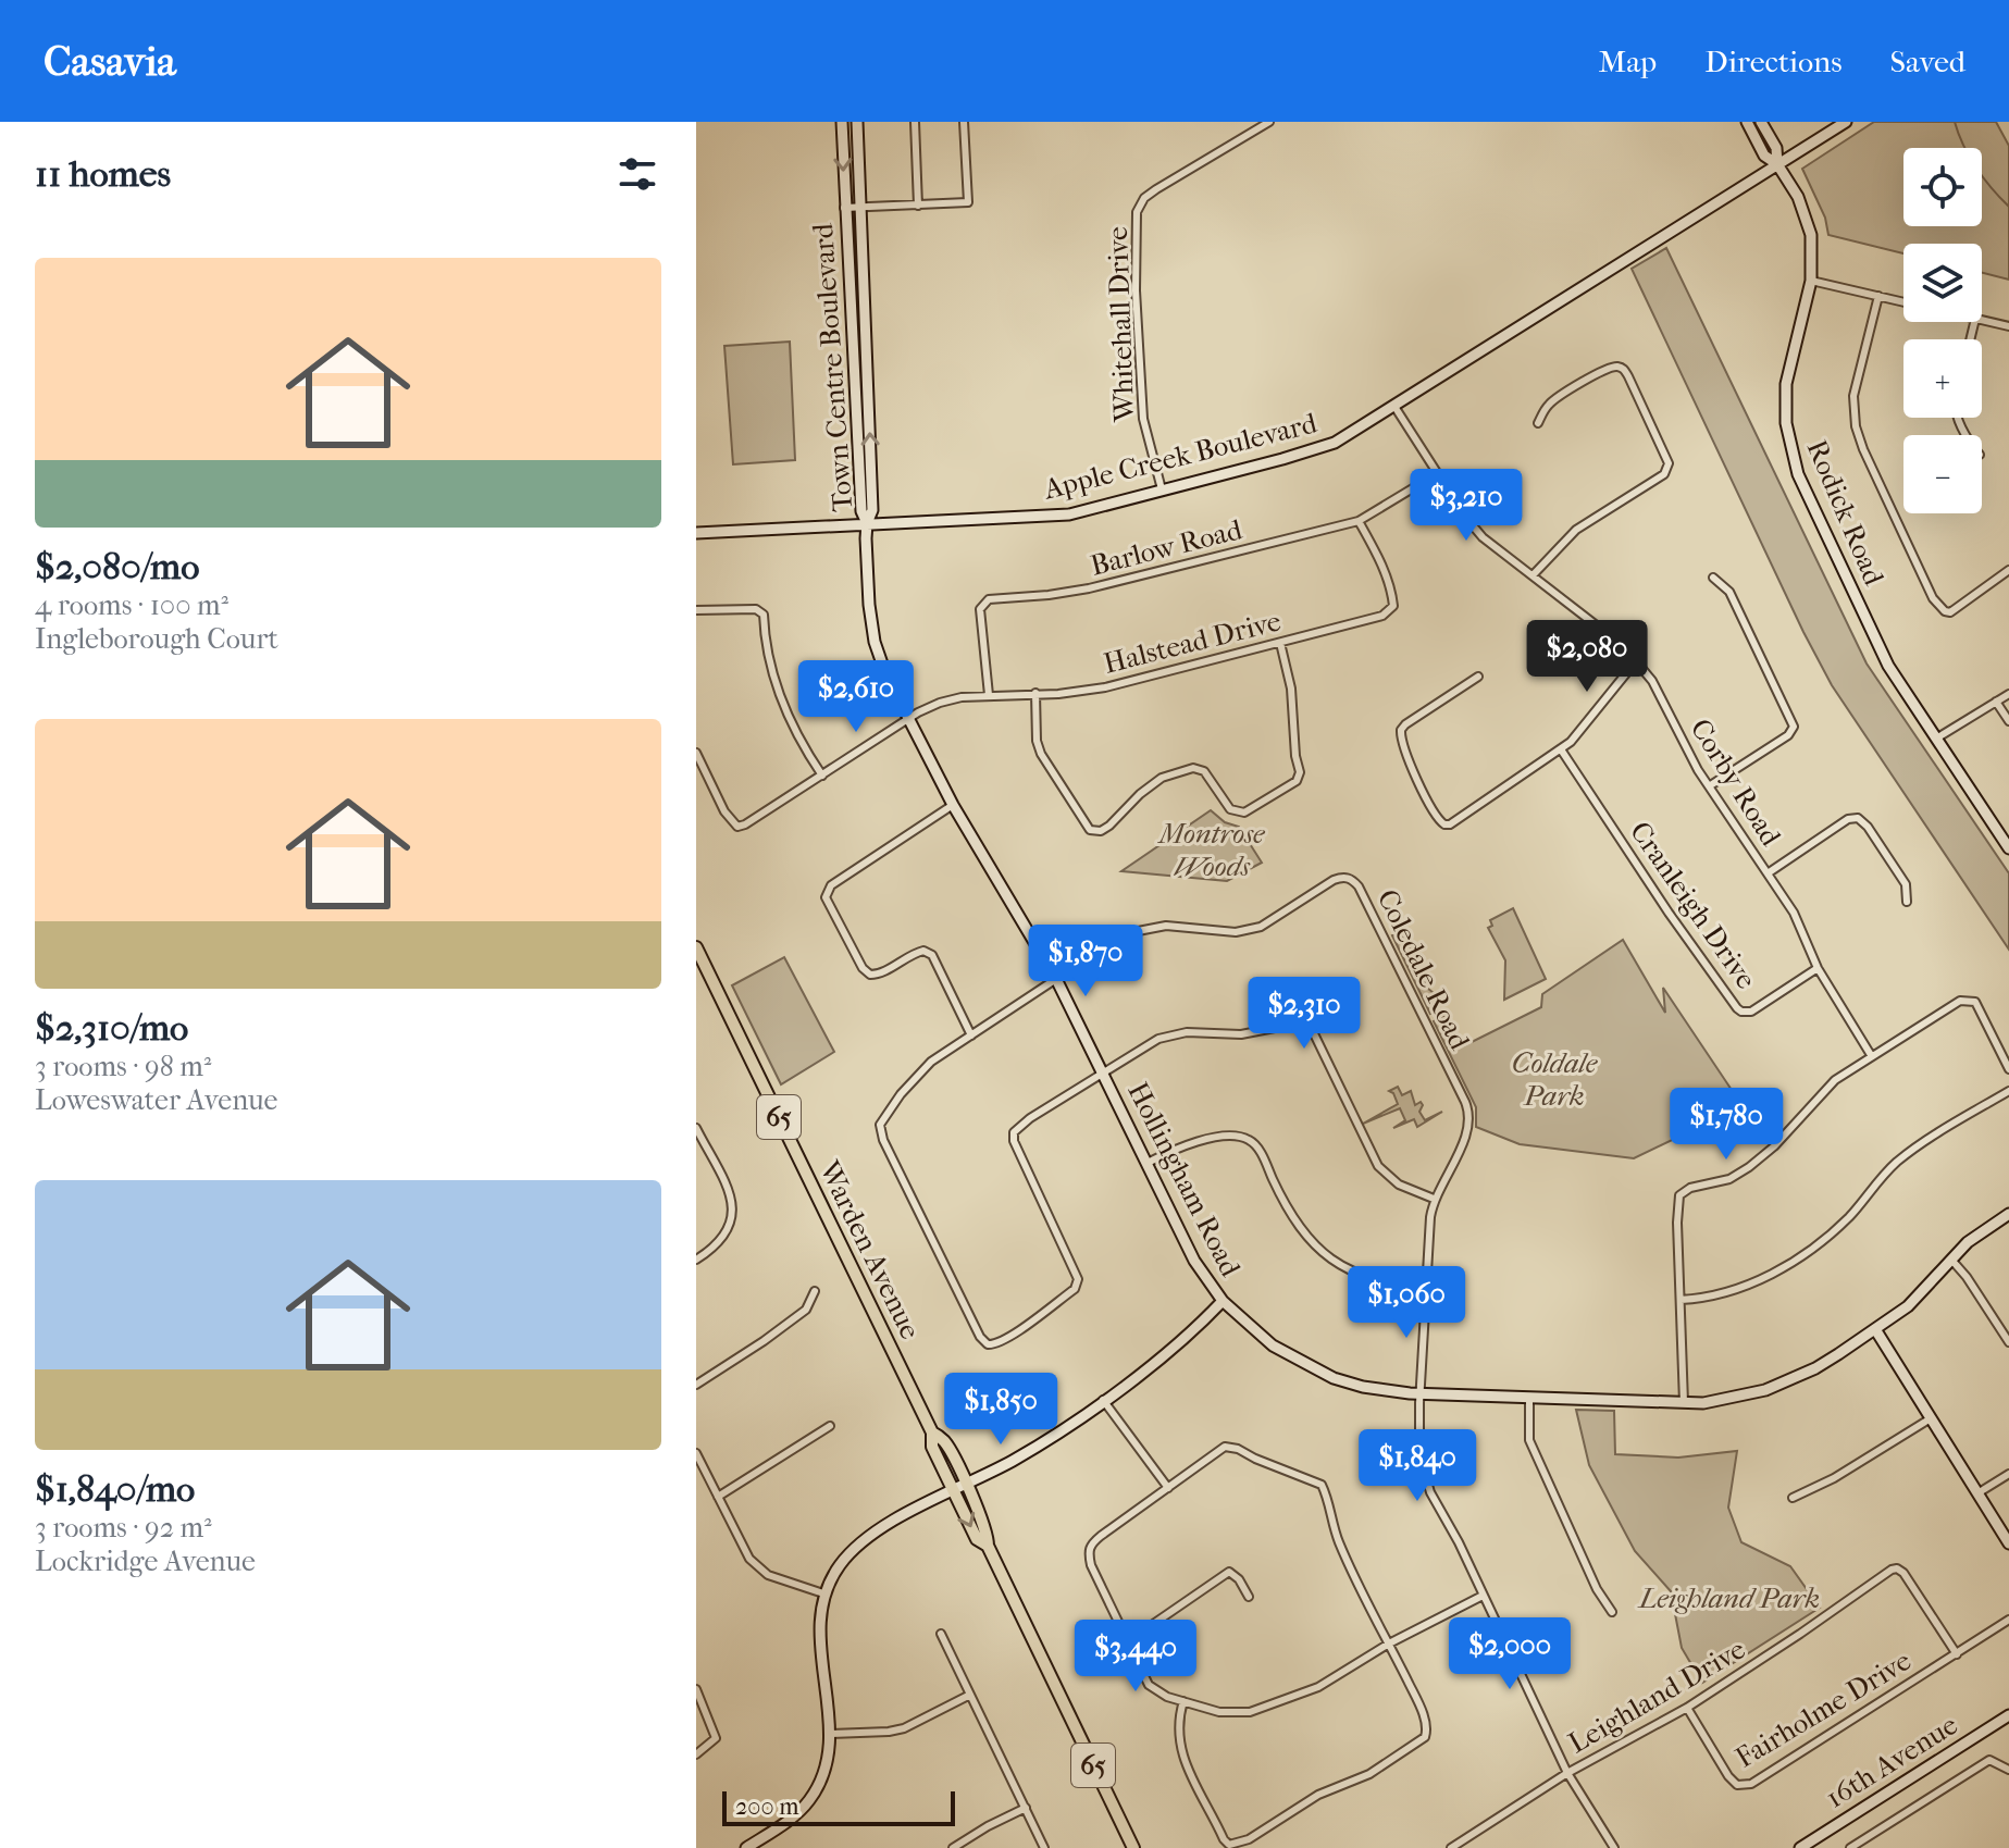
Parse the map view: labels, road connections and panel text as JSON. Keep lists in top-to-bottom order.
{
  "streets": {
    "main road": [
      "Town Centre Boulevard",
      "Apple Creek Boulevard",
      "Rodick Road",
      "65",
      "Hollingham Road",
      "Warden Avenue",
      "16th Avenue"
    ],
    "street": [
      "Whitehall Drive",
      "Barlow Road",
      "Halstead Drive",
      "Corby Road",
      "Cranleigh Drive",
      "Coledale Road",
      "Leighland Drive",
      "Fairholme Drive"
    ]
  },
  "crossings": [
    ["Whitehall Drive", "Apple Creek Boulevard"],
    ["Town Centre Boulevard", "Apple Creek Boulevard"],
    ["Town Centre Boulevard", "Hollingham Road"],
    ["Apple Creek Boulevard", "Rodick Road"],
    ["Apple Creek Boulevard", "Corby Road"],
    ["Apple Creek Boulevard", "Hollingham Road"],
    ["Barlow Road", "Halstead Drive"],
    ["Barlow Road", "Corby Road"],
    ["Halstead Drive", "Hollingham Road"],
    ["Corby Road", "Cranleigh Drive"],
    ["Coledale Road", "Hollingham Road"],
    ["Coledale Road", "Leighland Drive"],
    ["Leighland Drive", "Fairholme Drive"]
  ],
  "parks": ["Montrose Woods", "Coldale Park", "Leighland Park"],
  "scale_bar": "200 m",
  "page": {
    "header": "Casavia",
    "nav": ["Map", "Directions", "Saved"],
    "heading": "11 homes",
    "map_buttons": ["+", "−"],
    "list": [
      {
        "name": "$2,080/mo",
        "note": "4 rooms · 100 m² · Ingleborough Court"
      },
      {
        "name": "$2,310/mo",
        "note": "3 rooms · 98 m² · Loweswater Avenue"
      },
      {
        "name": "$1,840/mo",
        "note": "3 rooms · 92 m² · Lockridge Avenue"
      }
    ],
    "price": [
      "$3,210",
      "$2,080",
      "$2,610",
      "$1,870",
      "$2,310",
      "$1,780",
      "$1,060",
      "$1,850",
      "$1,840",
      "$2,000",
      "$3,440"
    ],
    "scale": "200 m"
  }
}
